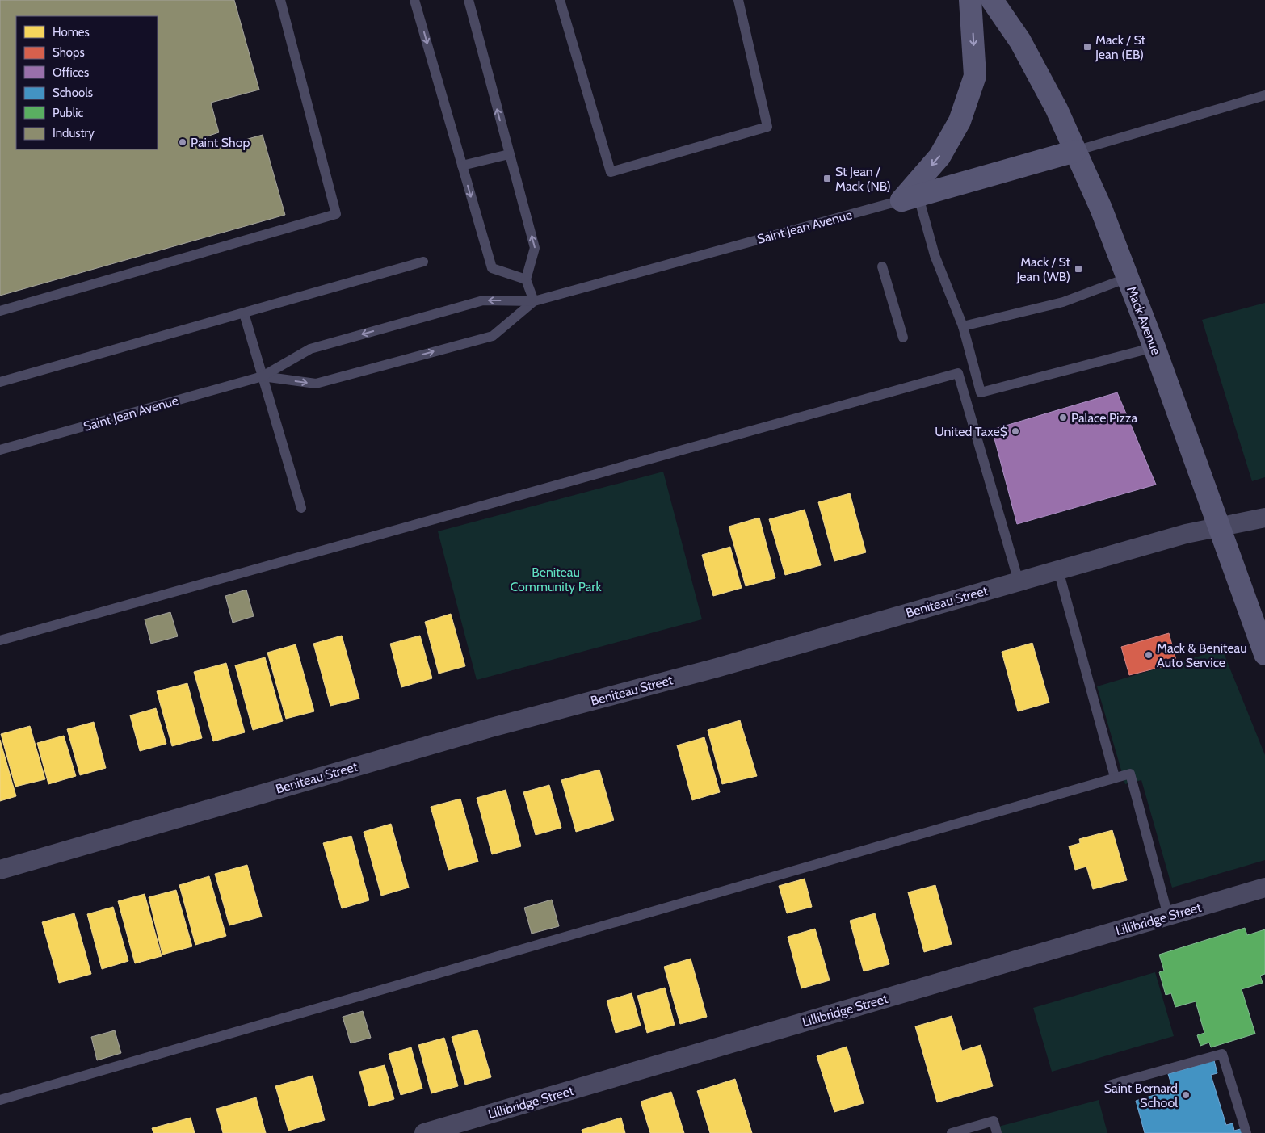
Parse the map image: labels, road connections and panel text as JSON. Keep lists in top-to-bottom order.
{
  "streets": {
    "main road": ["Saint Jean Avenue", "Mack Avenue"],
    "street": ["Beniteau Street", "Lillibridge Street"]
  },
  "crossings": [
    ["Saint Jean Avenue", "Mack Avenue"],
    ["Mack Avenue", "Beniteau Street"]
  ],
  "parks": ["Beniteau Community Park"],
  "places": {
    "transit": ["Mack / St Jean (EB)", "St Jean / Mack (NB)", "Mack / St Jean (WB)"],
    "other": [
      "Paint Shop",
      "Palace Pizza",
      "United Taxe$",
      "Mack & Beniteau Auto Service",
      "Saint Bernard School"
    ]
  },
  "legend": [
    "Homes",
    "Shops",
    "Offices",
    "Schools",
    "Public",
    "Industry"
  ]
}
